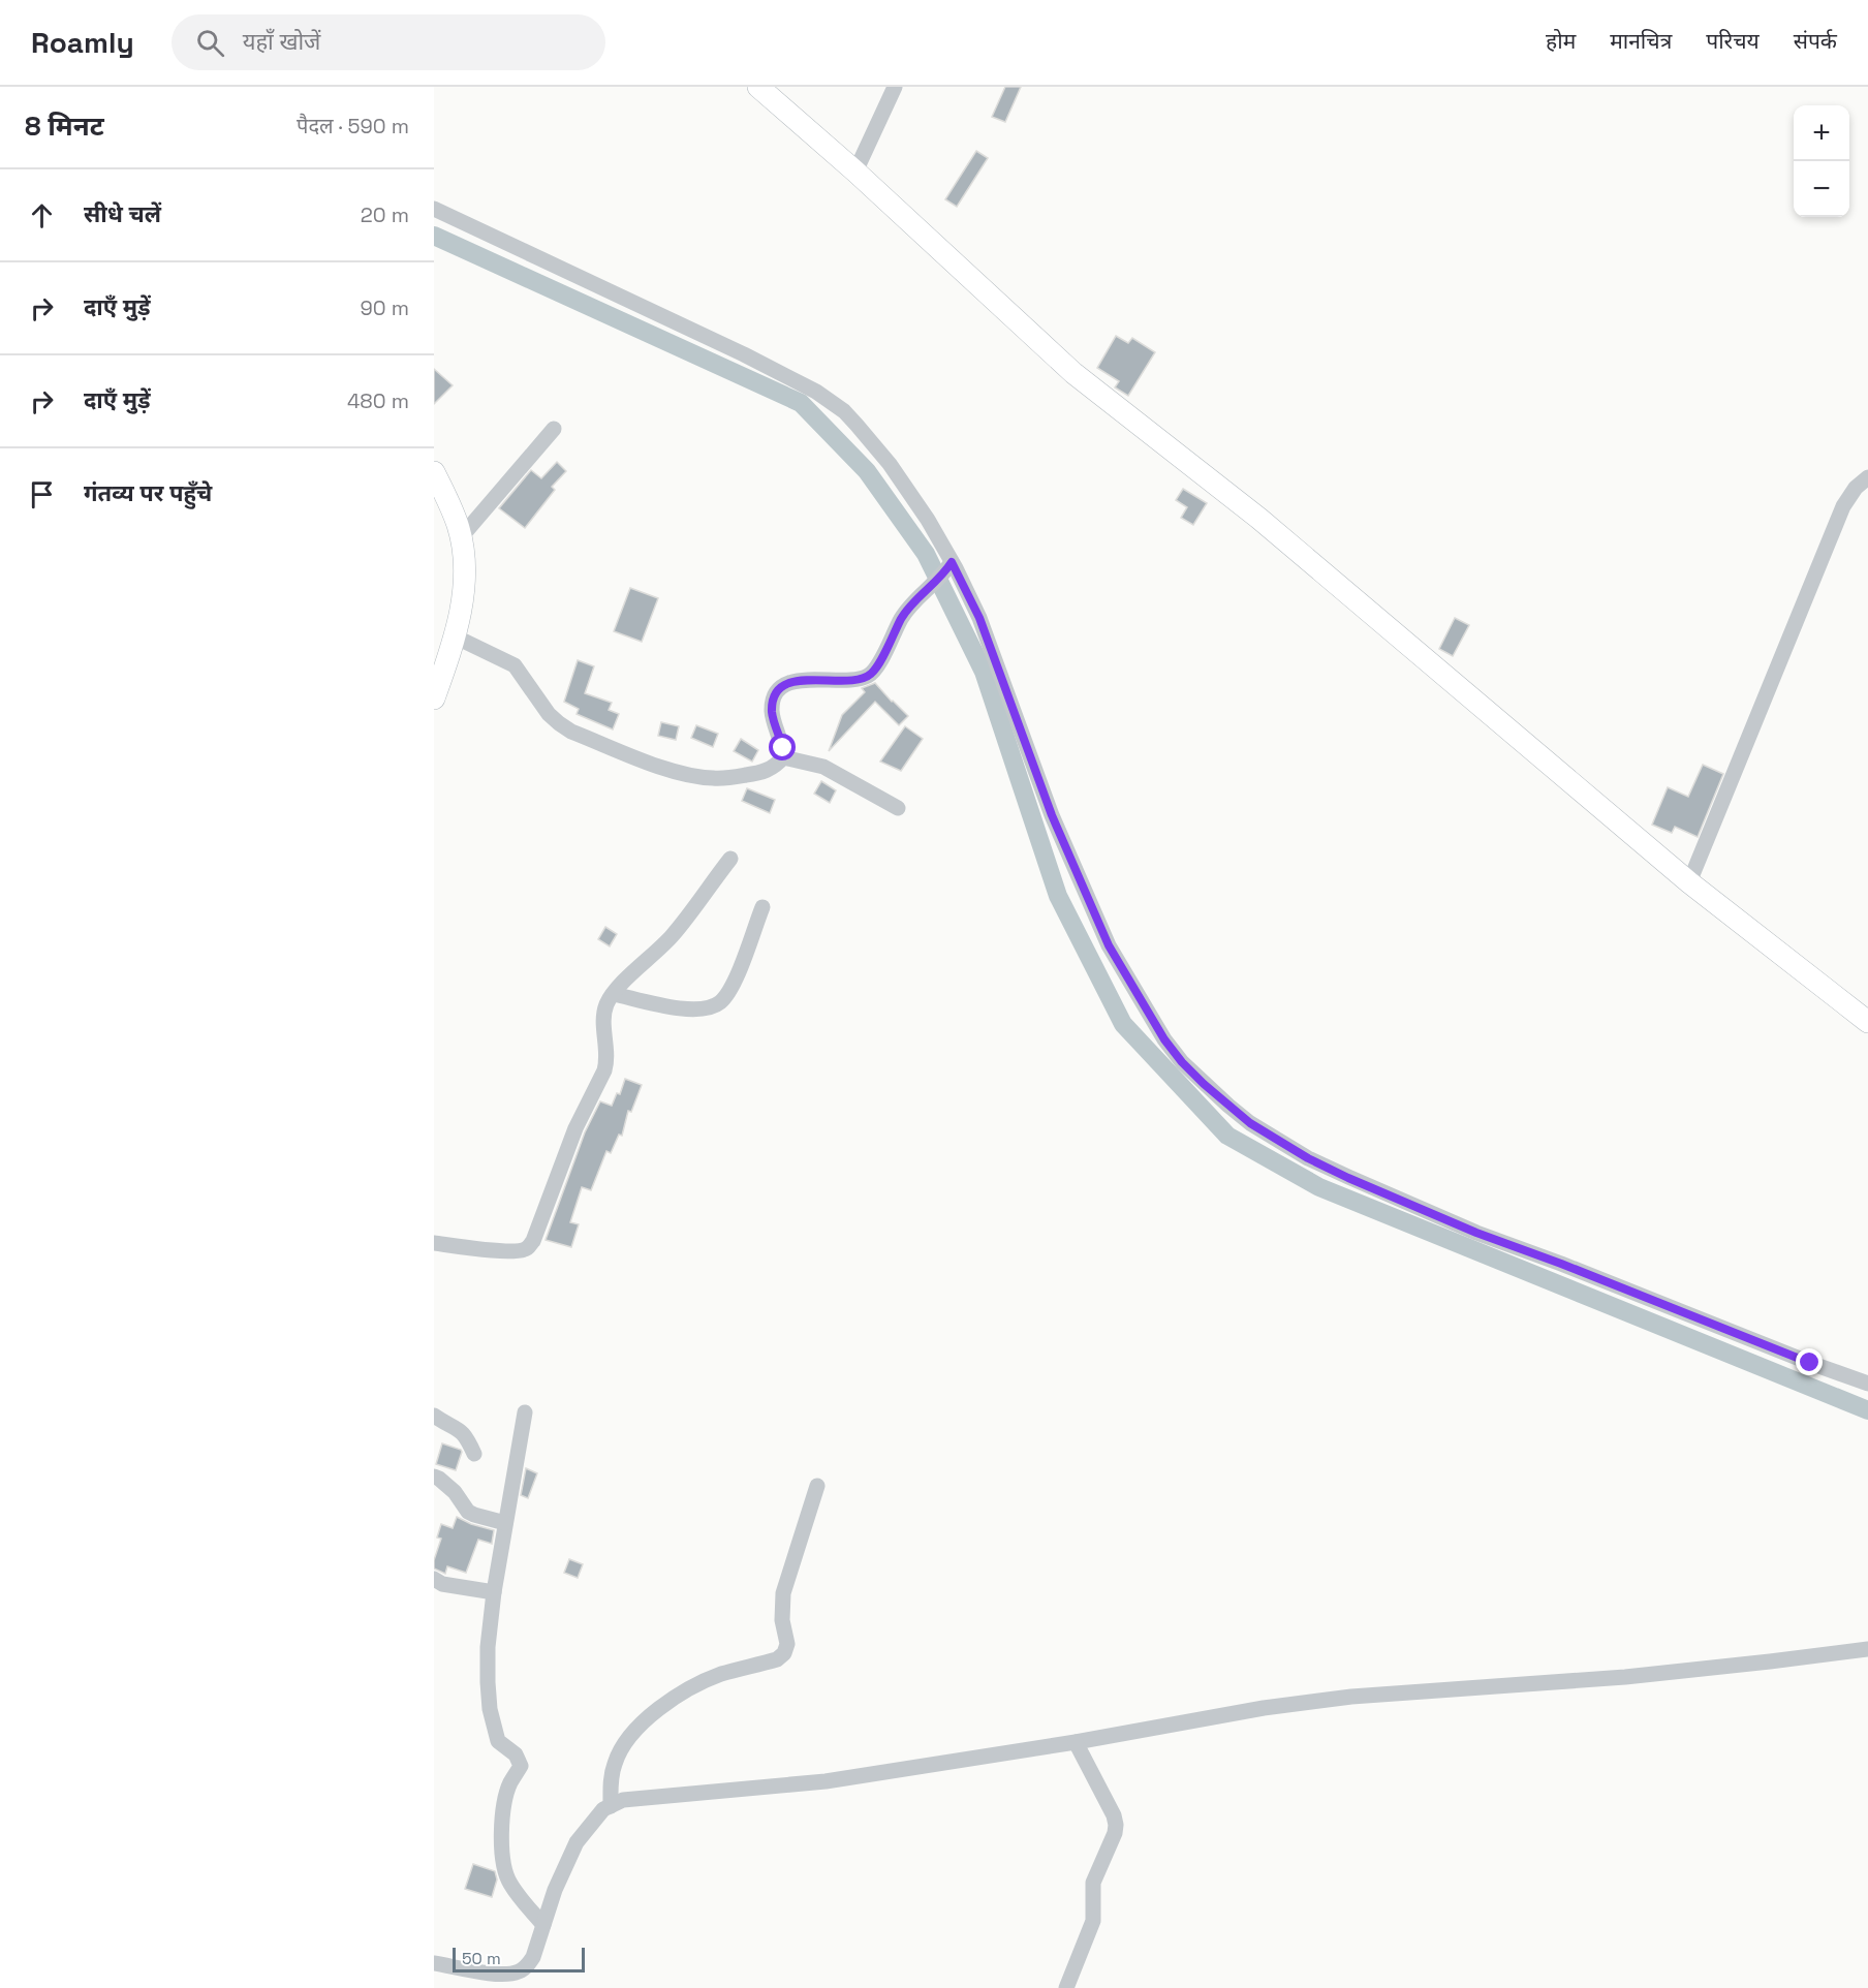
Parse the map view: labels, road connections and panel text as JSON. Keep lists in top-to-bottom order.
{
  "scale_bar": "50 m",
  "page": {
    "header": "Roamly",
    "search": "यहाँ खोजें",
    "nav": [
      "होम",
      "मानचित्र",
      "परिचय",
      "संपर्क"
    ],
    "heading": ["8 मिनट", "पैदल · 590 m"],
    "map_buttons": ["+", "−"],
    "list": [
      ["सीधे चलें", "20 m"],
      ["दाएँ मुड़ें", "90 m"],
      ["दाएँ मुड़ें", "480 m"],
      "गंतव्य पर पहुँचे"
    ],
    "scale": "50 m"
  }
}
